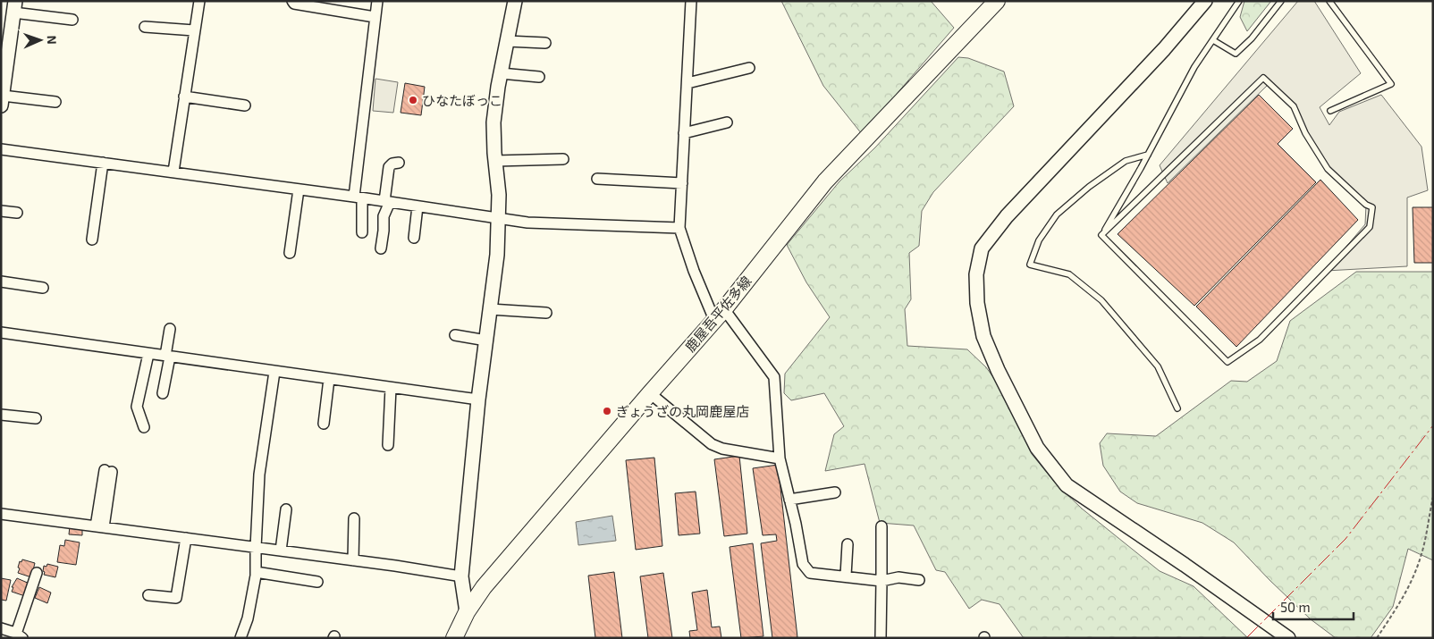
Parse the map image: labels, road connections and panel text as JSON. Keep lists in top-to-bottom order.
{
  "streets": {
    "main road": ["鹿屋吾平佐多線"]
  },
  "places": ["ひなたぼっこ", "ぎょうざの丸岡鹿屋店"],
  "scale_bar": "50 m",
  "north": "right"
}
